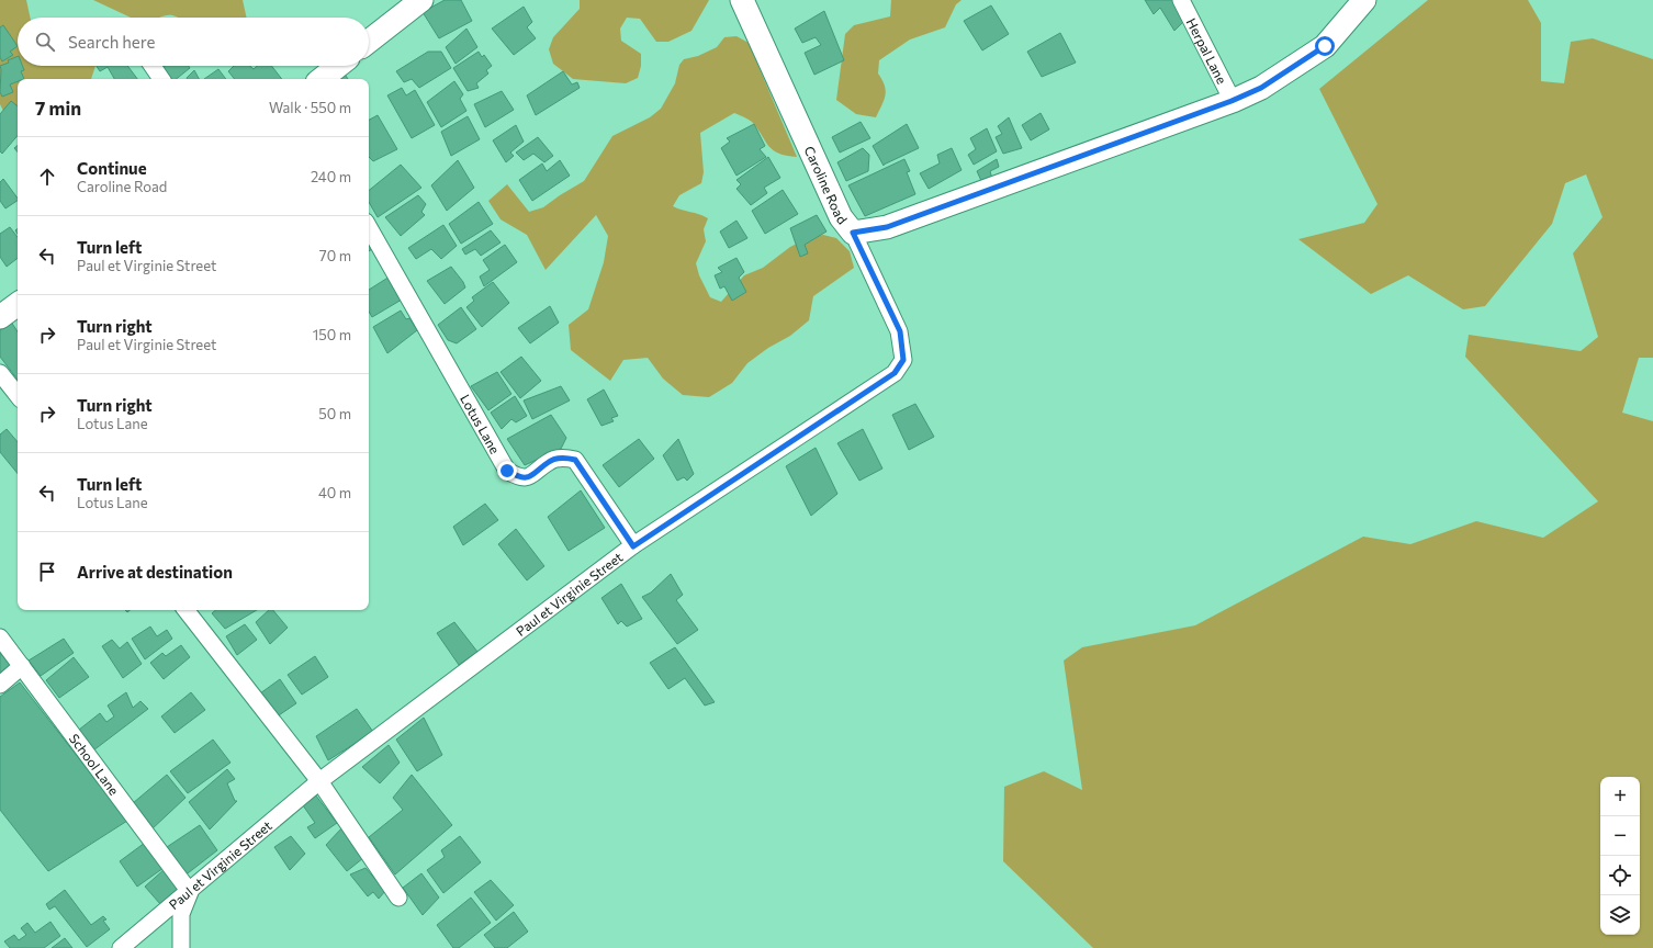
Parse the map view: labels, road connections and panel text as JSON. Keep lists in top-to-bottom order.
{
  "streets": {
    "main road": ["Caroline Road"],
    "street": [
      "Herpal Lane",
      "Lotus Lane",
      "Paul et Virginie Street",
      "School Lane"
    ]
  },
  "crossings": [
    ["Herpal Lane", "Caroline Road"],
    ["Caroline Road", "Paul et Virginie Street"],
    ["Lotus Lane", "Paul et Virginie Street"],
    ["Paul et Virginie Street", "School Lane"]
  ],
  "page": {
    "search": "Search here",
    "heading": ["7 min", "Walk · 550 m"],
    "list": [
      ["Continue", "Caroline Road", "240 m"],
      ["Turn left", "Paul et Virginie Street", "70 m"],
      ["Turn right", "Paul et Virginie Street", "150 m"],
      ["Turn right", "Lotus Lane", "50 m"],
      ["Turn left", "Lotus Lane", "40 m"],
      "Arrive at destination"
    ],
    "map_buttons": ["+", "−"]
  }
}
